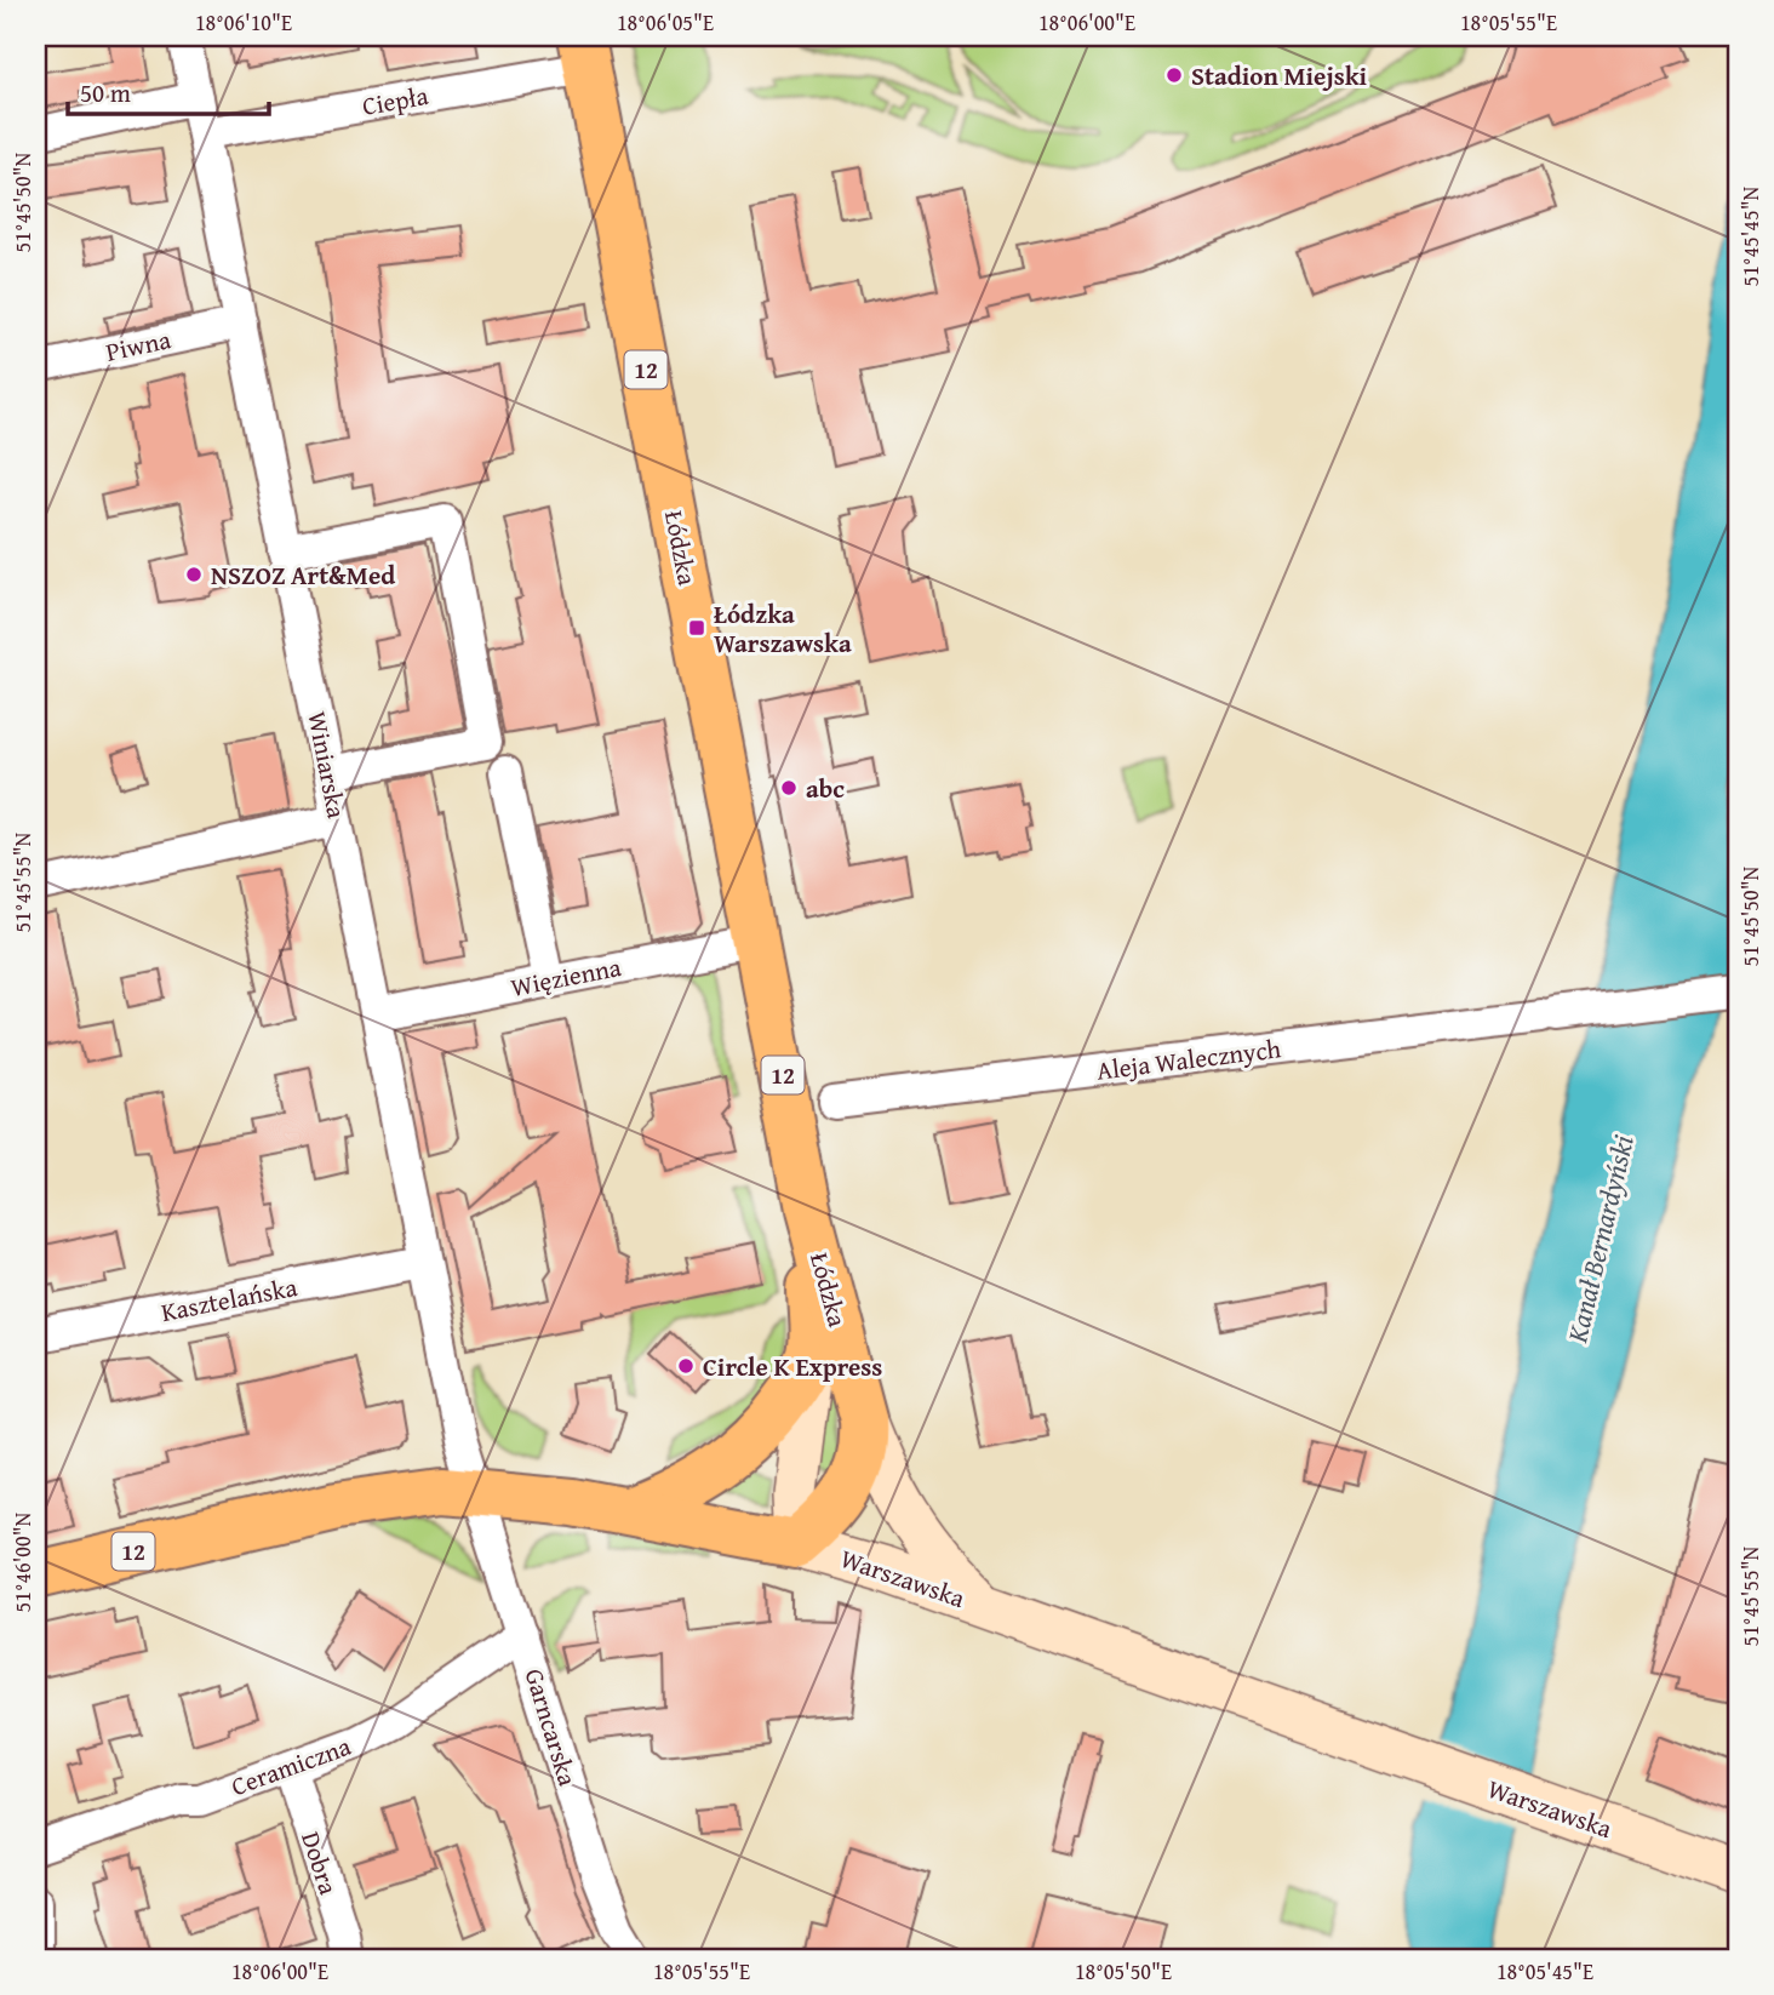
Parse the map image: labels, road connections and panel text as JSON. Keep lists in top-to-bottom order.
{
  "streets": {
    "main road": ["12", "Łódzka", "Warszawska"],
    "street": [
      "Ciepła",
      "Piwna",
      "Winiarska",
      "Więzienna",
      "Aleja Walecznych",
      "Kasztelańska",
      "Garncarska",
      "Ceramiczna",
      "Dobra"
    ]
  },
  "crossings": [
    ["Ciepła", "Łódzka"],
    ["Ciepła", "Winiarska"],
    ["Piwna", "Winiarska"],
    ["12", "Łódzka"],
    ["12", "Warszawska"],
    ["Łódzka", "Więzienna"],
    ["Winiarska", "Więzienna"],
    ["Winiarska", "Kasztelańska"],
    ["Winiarska", "Warszawska"],
    ["Winiarska", "Garncarska"],
    ["Warszawska", "Garncarska"],
    ["Garncarska", "Ceramiczna"],
    ["Ceramiczna", "Dobra"]
  ],
  "water": ["Kanał Bernardyński"],
  "places": {
    "other": [
      "Stadion Miejski",
      "NSZOZ Art&Med",
      "abc",
      "Circle K Express"
    ],
    "transit": ["Łódzka Warszawska"]
  },
  "scale_bar": "50 m",
  "coordinates": [
    "18°06'10\"E",
    "18°06'05\"E",
    "18°06'00\"E",
    "18°05'55\"E",
    "51°45'50\"N",
    "51°45'45\"N",
    "51°45'55\"N",
    "51°46'00\"N",
    "18°05'50\"E",
    "18°05'45\"E"
  ]
}
